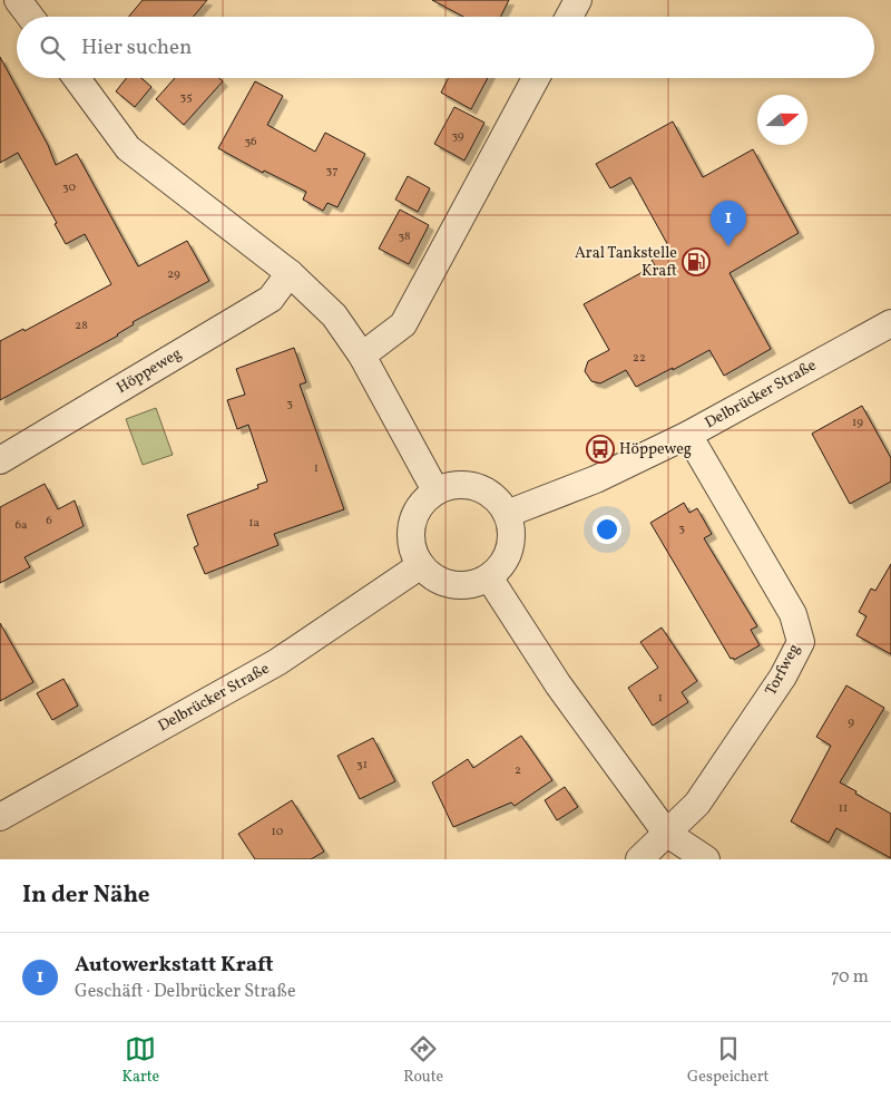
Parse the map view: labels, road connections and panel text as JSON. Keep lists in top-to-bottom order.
{
  "streets": {
    "street": ["Höppeweg", "Delbrücker Straße", "Torfweg"]
  },
  "crossings": [
    ["Delbrücker Straße", "Torfweg"]
  ],
  "places": {
    "fuel station": ["Aral Tankstelle Kraft"],
    "bus stop": ["Höppeweg"]
  },
  "house_numbers": [
    "35",
    "39",
    "36",
    "37",
    "30",
    "38",
    "29",
    "28",
    "22",
    "3",
    "19",
    "1",
    "6",
    "1a",
    "6a",
    "3",
    "1",
    "9",
    "31",
    "2",
    "11",
    "10"
  ],
  "north": "right",
  "page": {
    "search": "Hier suchen",
    "pins": "1",
    "heading": "In der Nähe",
    "list": [
      {
        "mark": "1",
        "name": "Autowerkstatt Kraft",
        "note": "Geschäft · Delbrücker Straße",
        "value": "70 m"
      }
    ],
    "nav": ["Karte", "Route", "Gespeichert"]
  }
}
